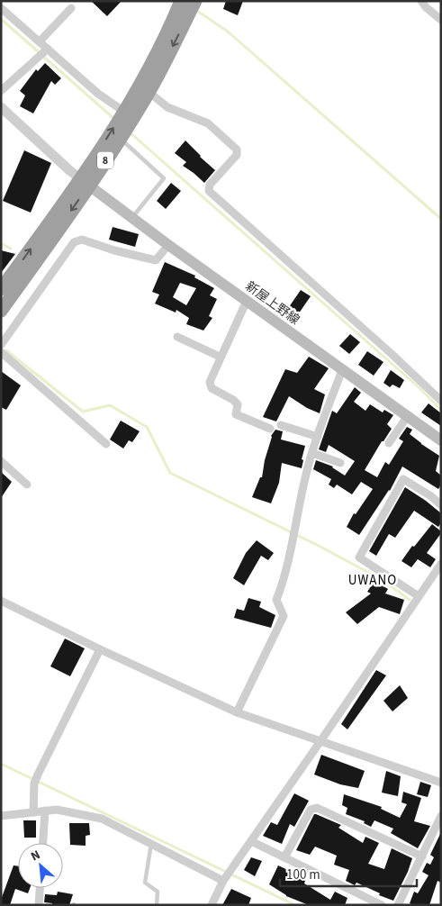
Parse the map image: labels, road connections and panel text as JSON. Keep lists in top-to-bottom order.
{
  "streets": {
    "highway": ["8"],
    "main road": ["新屋上野線"]
  },
  "crossings": [
    ["8", "新屋上野線"]
  ],
  "districts": ["UWANO"],
  "scale_bar": "100 m",
  "north": "top left"
}
